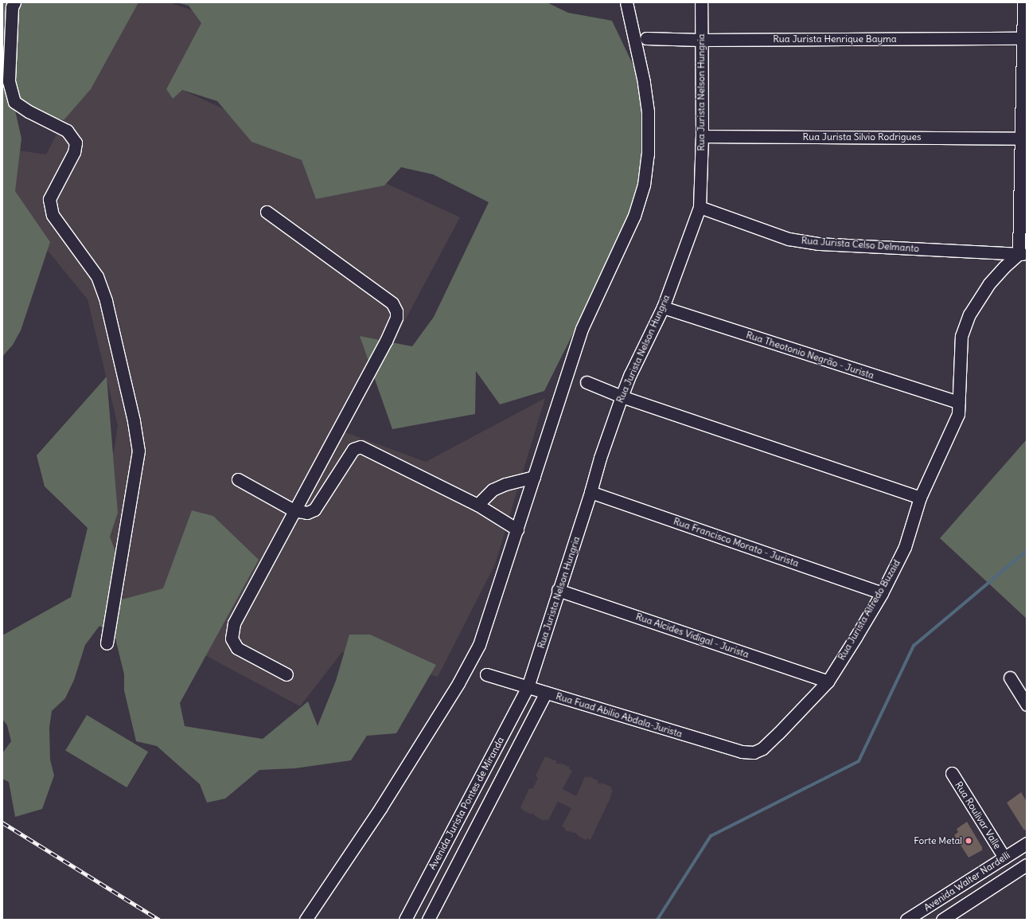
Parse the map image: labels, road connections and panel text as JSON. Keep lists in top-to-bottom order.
{
  "streets": {
    "street": [
      "Rua Jurista Henrique Bayma",
      "Rua Jurista Nelson Hungria",
      "Rua Jurista Silvio Rodrigues",
      "Rua Jurista Celso Delmanto",
      "Rua Theotonio Negrão - Jurista",
      "Rua Francisco Morato - Jurista",
      "Rua Jurista Alfredo Buzaid",
      "Rua Alcides Vidigal - Jurista",
      "Rua Fuad Abilio Abdala-Jurista",
      "Avenida Jurista Pontes de Miranda",
      "Rua Roulivar Valle",
      "Avenida Walter Nardelli"
    ]
  },
  "crossings": [
    ["Rua Jurista Henrique Bayma", "Rua Jurista Nelson Hungria"],
    ["Rua Jurista Nelson Hungria", "Rua Jurista Silvio Rodrigues"],
    ["Rua Jurista Nelson Hungria", "Rua Jurista Celso Delmanto"],
    ["Rua Jurista Nelson Hungria", "Rua Theotonio Negrão - Jurista"],
    ["Rua Jurista Nelson Hungria", "Rua Francisco Morato - Jurista"],
    ["Rua Jurista Nelson Hungria", "Rua Alcides Vidigal - Jurista"],
    ["Rua Jurista Nelson Hungria", "Rua Fuad Abilio Abdala-Jurista"],
    ["Rua Jurista Nelson Hungria", "Avenida Jurista Pontes de Miranda"],
    ["Rua Jurista Celso Delmanto", "Rua Jurista Alfredo Buzaid"],
    ["Rua Theotonio Negrão - Jurista", "Rua Jurista Alfredo Buzaid"],
    ["Rua Francisco Morato - Jurista", "Rua Jurista Alfredo Buzaid"],
    ["Rua Jurista Alfredo Buzaid", "Rua Alcides Vidigal - Jurista"],
    ["Rua Jurista Alfredo Buzaid", "Rua Fuad Abilio Abdala-Jurista"],
    ["Rua Fuad Abilio Abdala-Jurista", "Avenida Jurista Pontes de Miranda"],
    ["Rua Roulivar Valle", "Avenida Walter Nardelli"]
  ],
  "places": ["Forte Metal"]
}
